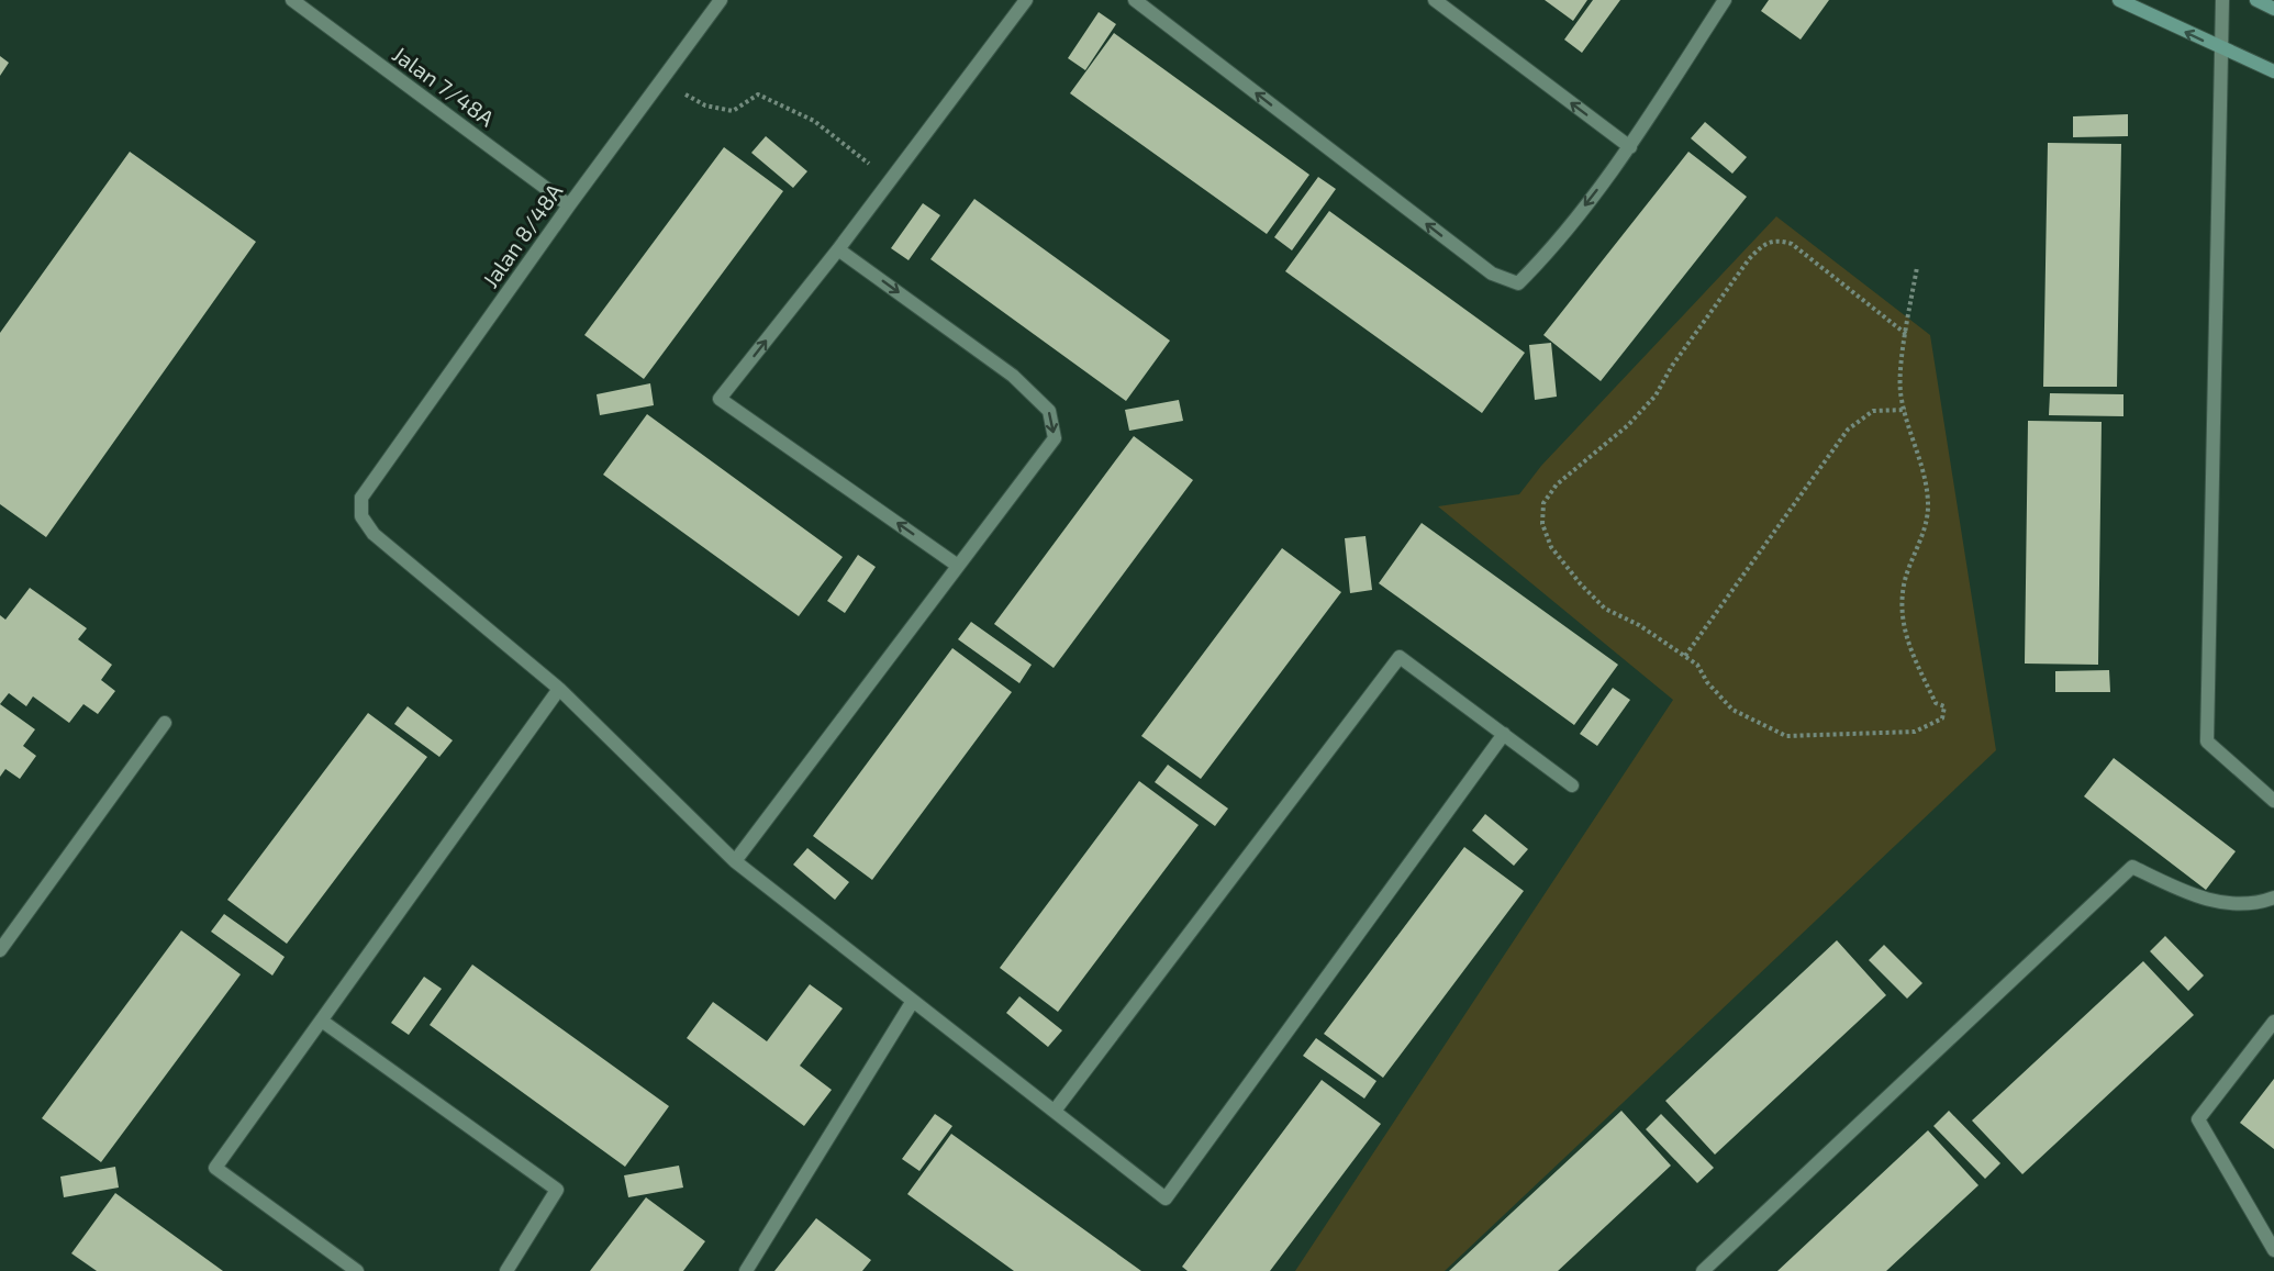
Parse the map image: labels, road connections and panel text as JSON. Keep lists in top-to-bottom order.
{
  "streets": {
    "street": ["Jalan 7/48A", "Jalan 8/48A"]
  },
  "crossings": [
    ["Jalan 7/48A", "Jalan 8/48A"]
  ]
}
